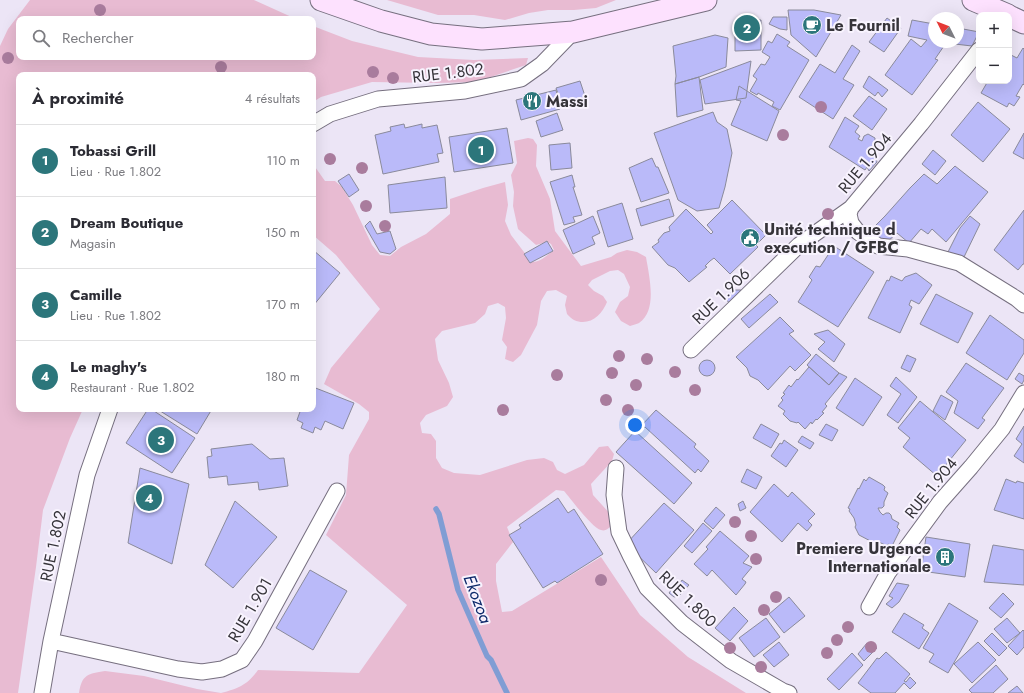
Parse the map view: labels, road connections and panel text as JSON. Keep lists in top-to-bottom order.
{
  "streets": {
    "street": [
      "RUE 1.802",
      "RUE 1.904",
      "RUE 1.906",
      "RUE 1.800",
      "RUE 1.901"
    ]
  },
  "crossings": [
    ["RUE 1.802", "RUE 1.901"],
    ["RUE 1.904", "RUE 1.906"]
  ],
  "water": ["Ekozoa"],
  "places": {
    "cafe": ["Le Fournil"],
    "restaurant": ["Massi"],
    "public building": ["Unité technique d execution / GFBC"],
    "building": ["Premiere Urgence Internationale"]
  },
  "north": "top left",
  "page": {
    "map_buttons": ["+", "−"],
    "pins": [
      "2",
      "1",
      "3",
      "4"
    ],
    "search": "Rechercher",
    "heading": ["À proximité", "4 résultats"],
    "list": [
      {
        "mark": "1",
        "name": "Tobassi Grill",
        "note": "Lieu · Rue 1.802",
        "value": "110 m"
      },
      {
        "mark": "2",
        "name": "Dream Boutique",
        "note": "Magasin",
        "value": "150 m"
      },
      {
        "mark": "3",
        "name": "Camille",
        "note": "Lieu · Rue 1.802",
        "value": "170 m"
      },
      {
        "mark": "4",
        "name": "Le maghy's",
        "note": "Restaurant · Rue 1.802",
        "value": "180 m"
      }
    ]
  }
}
